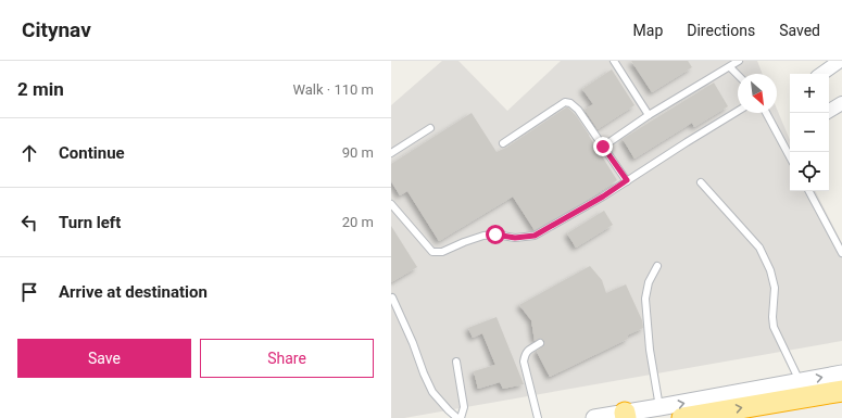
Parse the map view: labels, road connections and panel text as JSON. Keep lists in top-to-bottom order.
{
  "north": "bottom right",
  "page": {
    "header": "Citynav",
    "nav": ["Map", "Directions", "Saved"],
    "heading": ["2 min", "Walk · 110 m"],
    "map_buttons": ["+", "−"],
    "list": [
      ["Continue", "90 m"],
      ["Turn left", "20 m"],
      "Arrive at destination"
    ],
    "buttons": ["Save", "Share"]
  }
}
